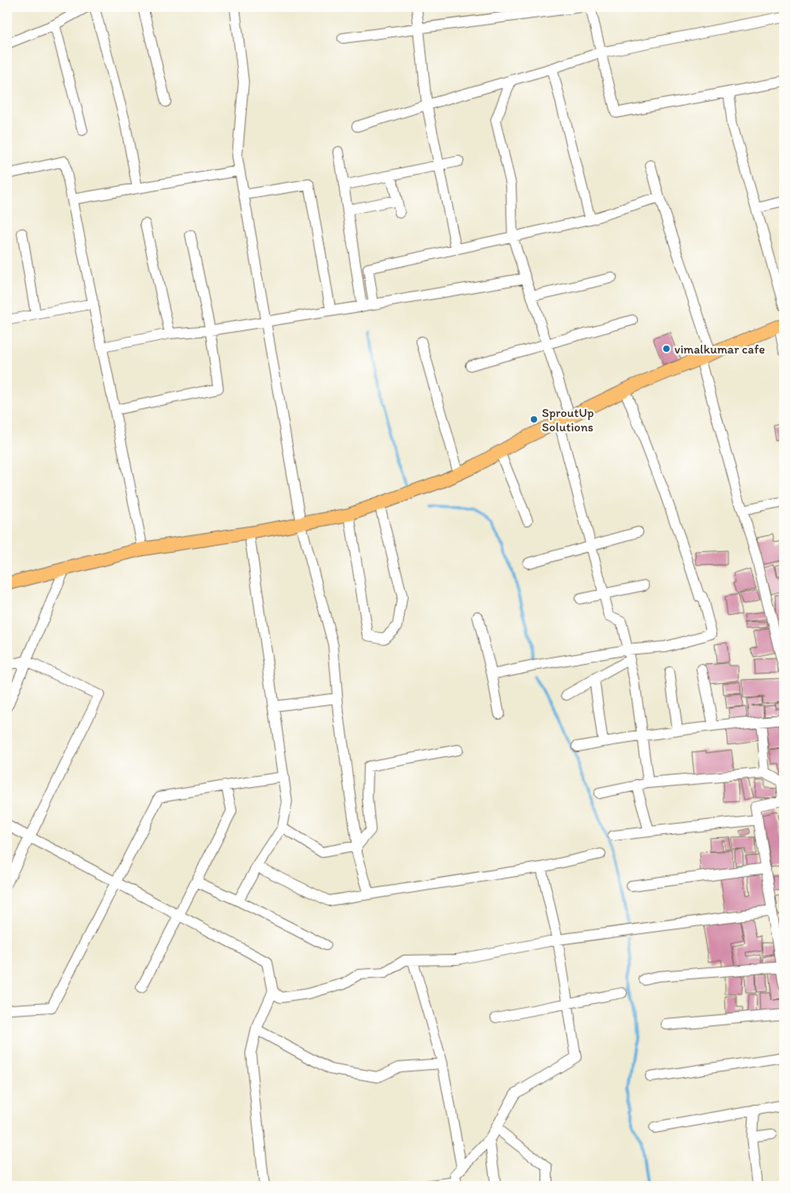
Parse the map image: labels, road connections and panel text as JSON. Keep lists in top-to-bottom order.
{
  "places": ["vimalkumar cafe", "SproutUp Solutions"]
}
